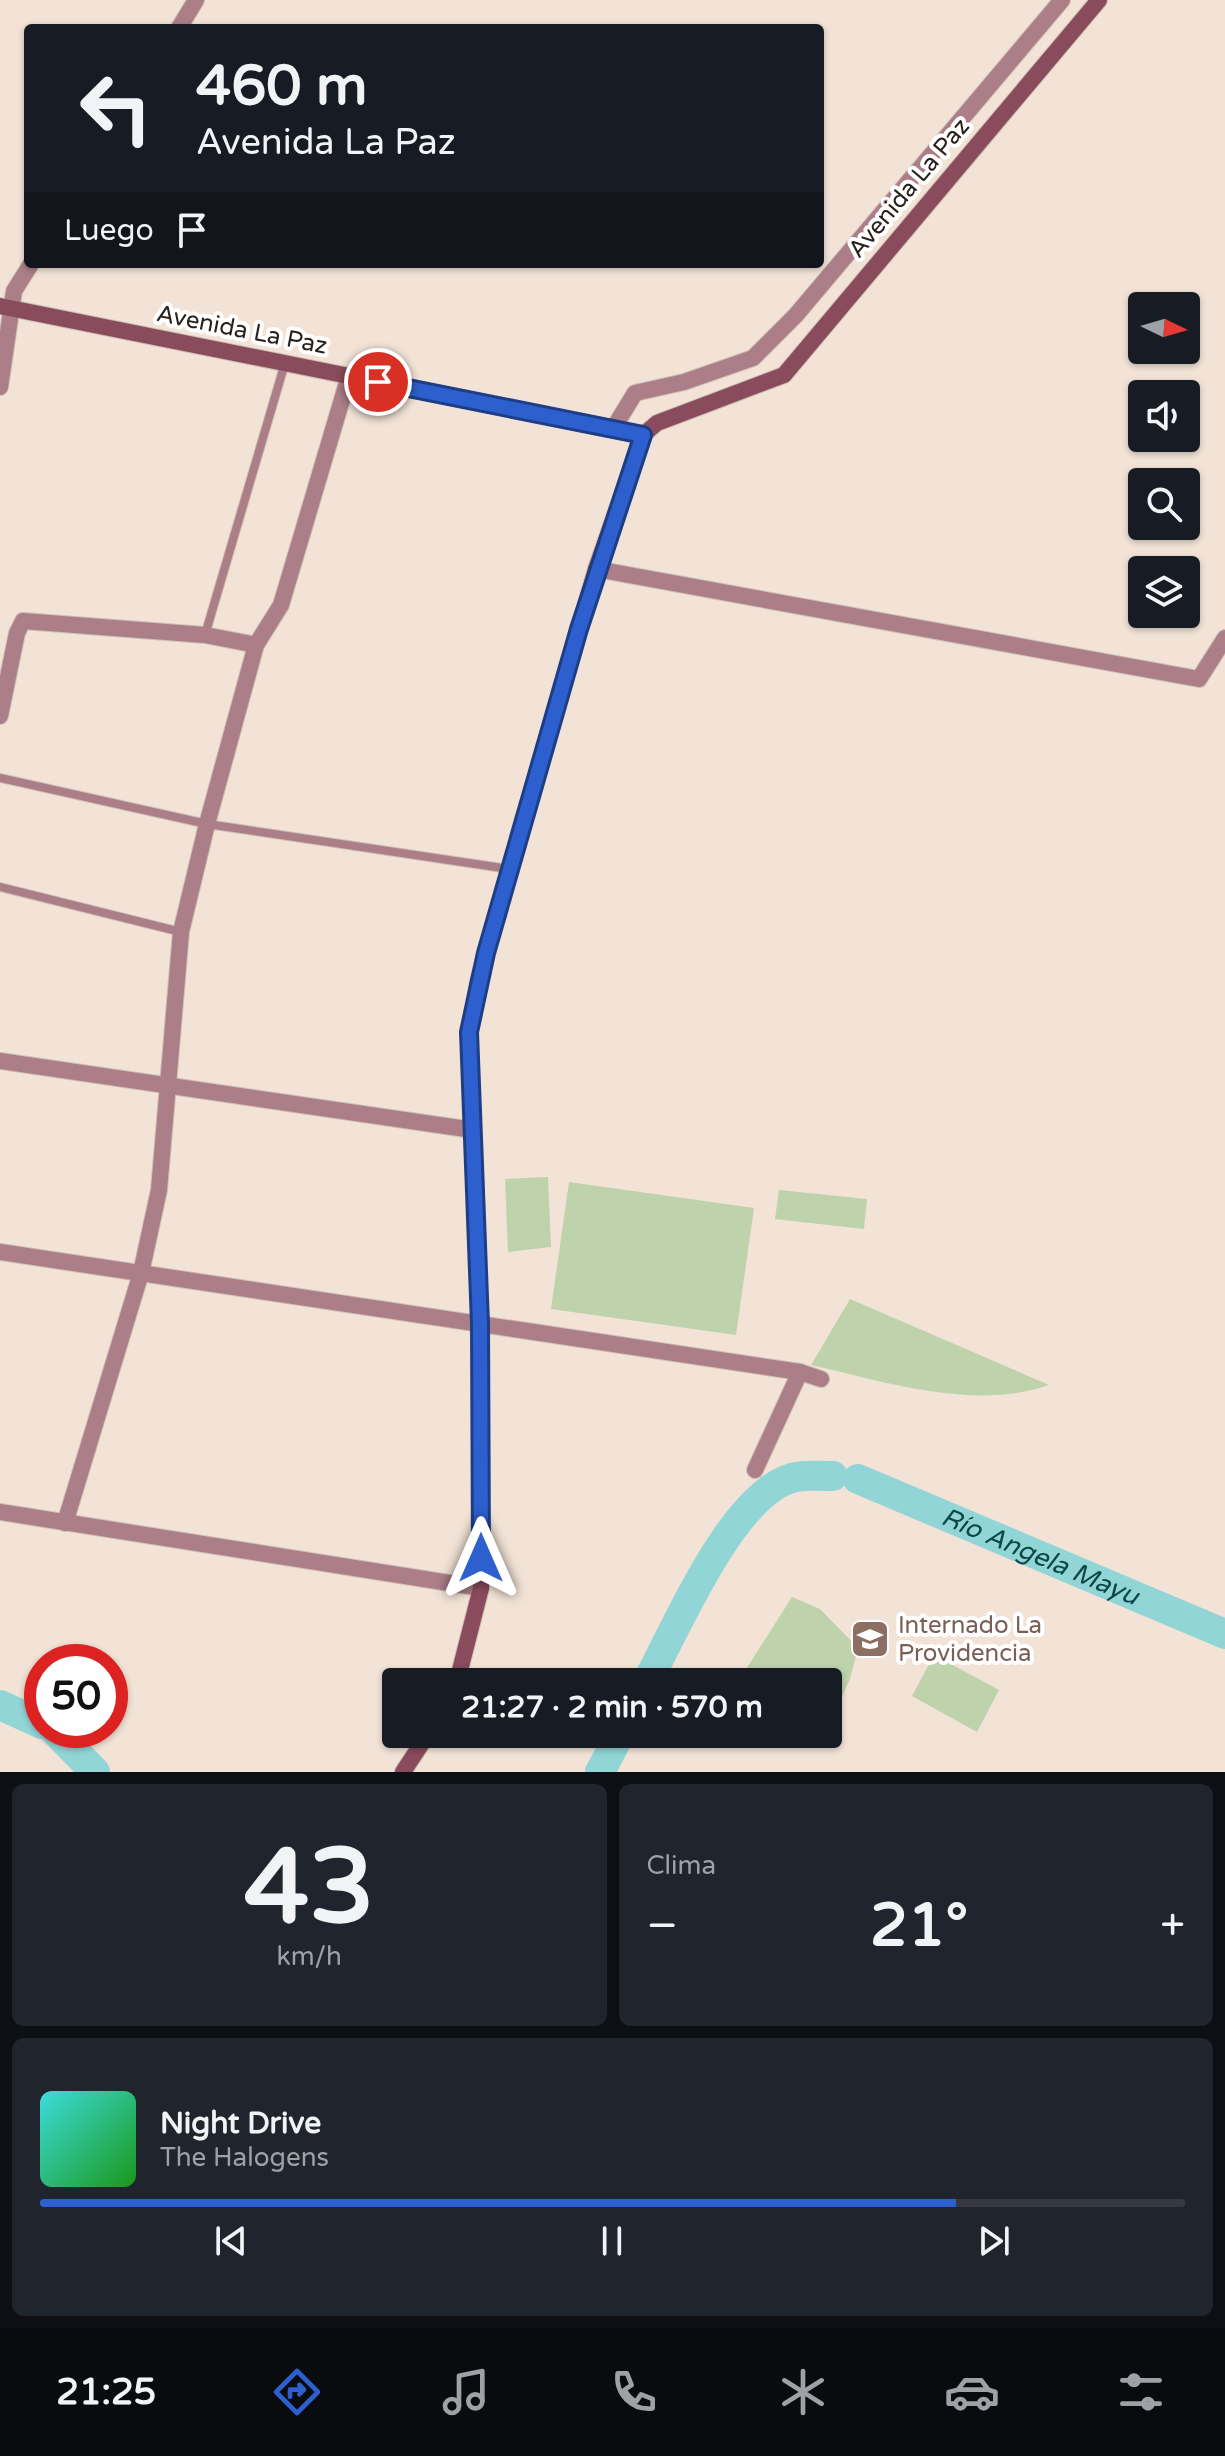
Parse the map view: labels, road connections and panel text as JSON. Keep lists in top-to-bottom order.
{
  "streets": {
    "main road": ["Avenida La Paz"]
  },
  "water": ["Río Angela Mayu"],
  "places": {
    "school or university": ["Internado La Providencia"]
  },
  "north": "right",
  "page": {
    "turn": ["460 m", "Avenida La Paz"],
    "then": "Luego",
    "limit": "50",
    "trip": "21:27 · 2 min · 570 m",
    "tile": [
      ["43", "km/h"],
      "Clima"
    ],
    "heat": ["−", "21°", "+"],
    "song": ["Night Drive", "The Halogens"],
    "tabs": "21:25"
  }
}
